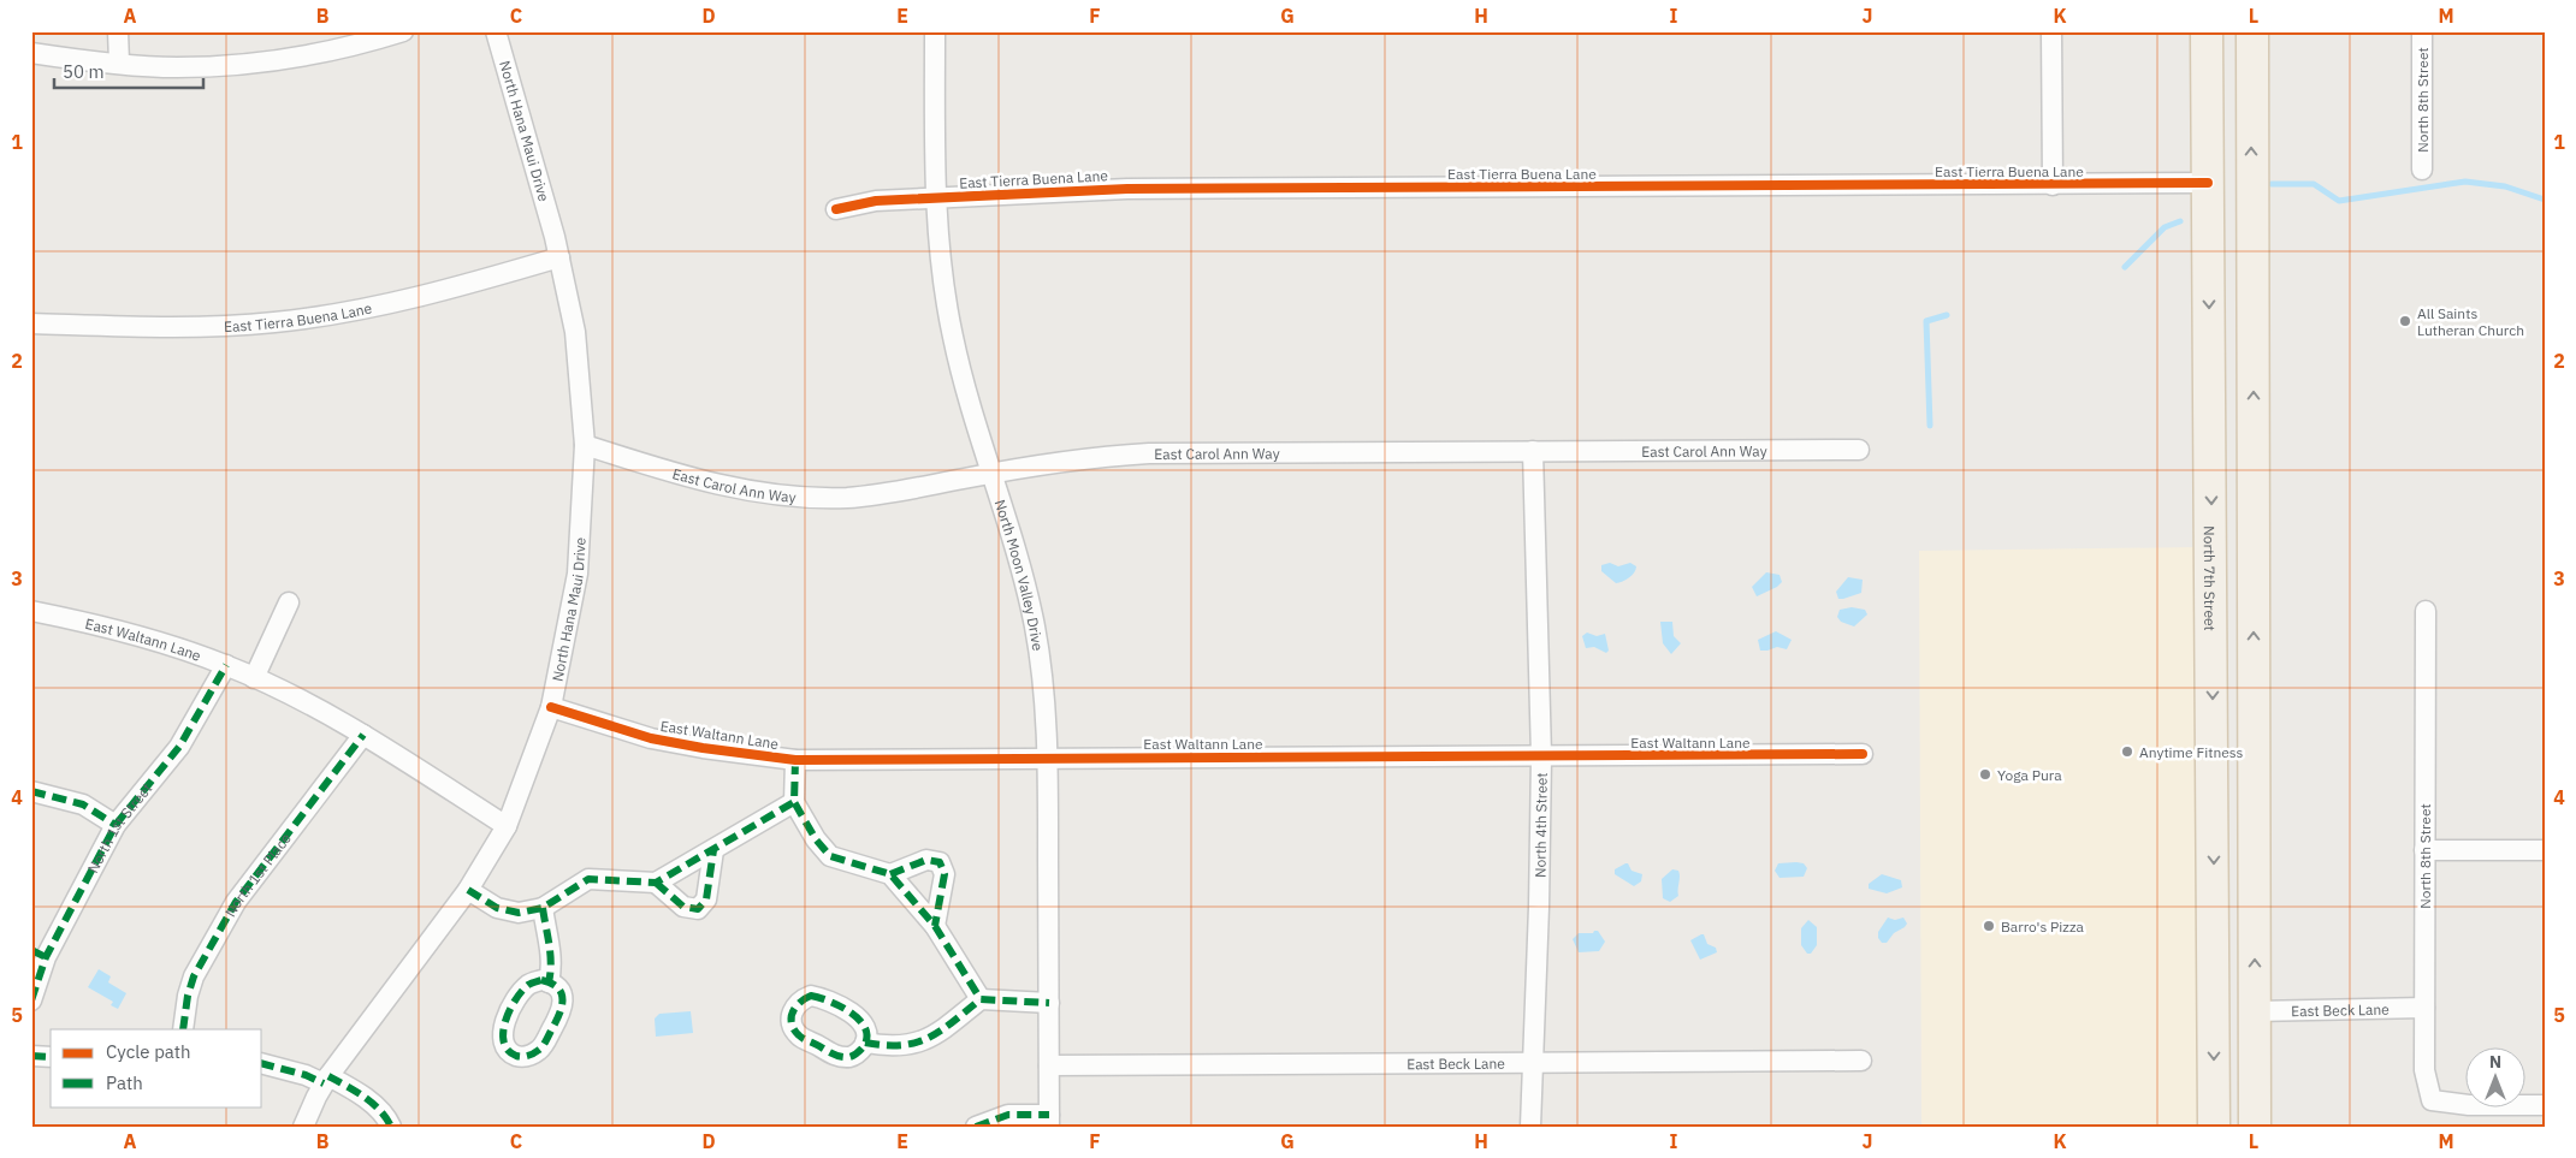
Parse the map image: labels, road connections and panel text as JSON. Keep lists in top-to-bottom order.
{
  "streets": {
    "main road": ["North 7th Street"],
    "street": [
      "North 8th Street",
      "North Hana Maui Drive",
      "East Tierra Buena Lane",
      "East Carol Ann Way",
      "North Moon Valley Drive",
      "East Waltann Lane",
      "North 4th Street",
      "North 1st Street",
      "North 1st Place",
      "East Beck Lane"
    ]
  },
  "crossings": [
    ["North 8th Street", "East Beck Lane"],
    ["North Hana Maui Drive", "East Tierra Buena Lane"],
    ["North Hana Maui Drive", "East Carol Ann Way"],
    ["North Hana Maui Drive", "East Waltann Lane"],
    ["East Tierra Buena Lane", "North Moon Valley Drive"],
    ["East Tierra Buena Lane", "North 7th Street"],
    ["East Carol Ann Way", "North Moon Valley Drive"],
    ["East Carol Ann Way", "North 4th Street"],
    ["North Moon Valley Drive", "East Waltann Lane"],
    ["North Moon Valley Drive", "East Beck Lane"],
    ["East Waltann Lane", "North 4th Street"],
    ["East Waltann Lane", "North 1st Street"],
    ["East Waltann Lane", "North 1st Place"],
    ["North 4th Street", "East Beck Lane"]
  ],
  "places": [
    "All Saints Lutheran Church",
    "Anytime Fitness",
    "Yoga Pura",
    "Barro's Pizza"
  ],
  "legend": ["Cycle path", "Path"],
  "scale_bar": "50 m",
  "north": "top",
  "grid": {
    "columns": [
      "A",
      "B",
      "C",
      "D",
      "E",
      "F",
      "G",
      "H",
      "I",
      "J",
      "K",
      "L",
      "M"
    ],
    "rows": [
      "1",
      "2",
      "3",
      "4",
      "5"
    ]
  }
}
